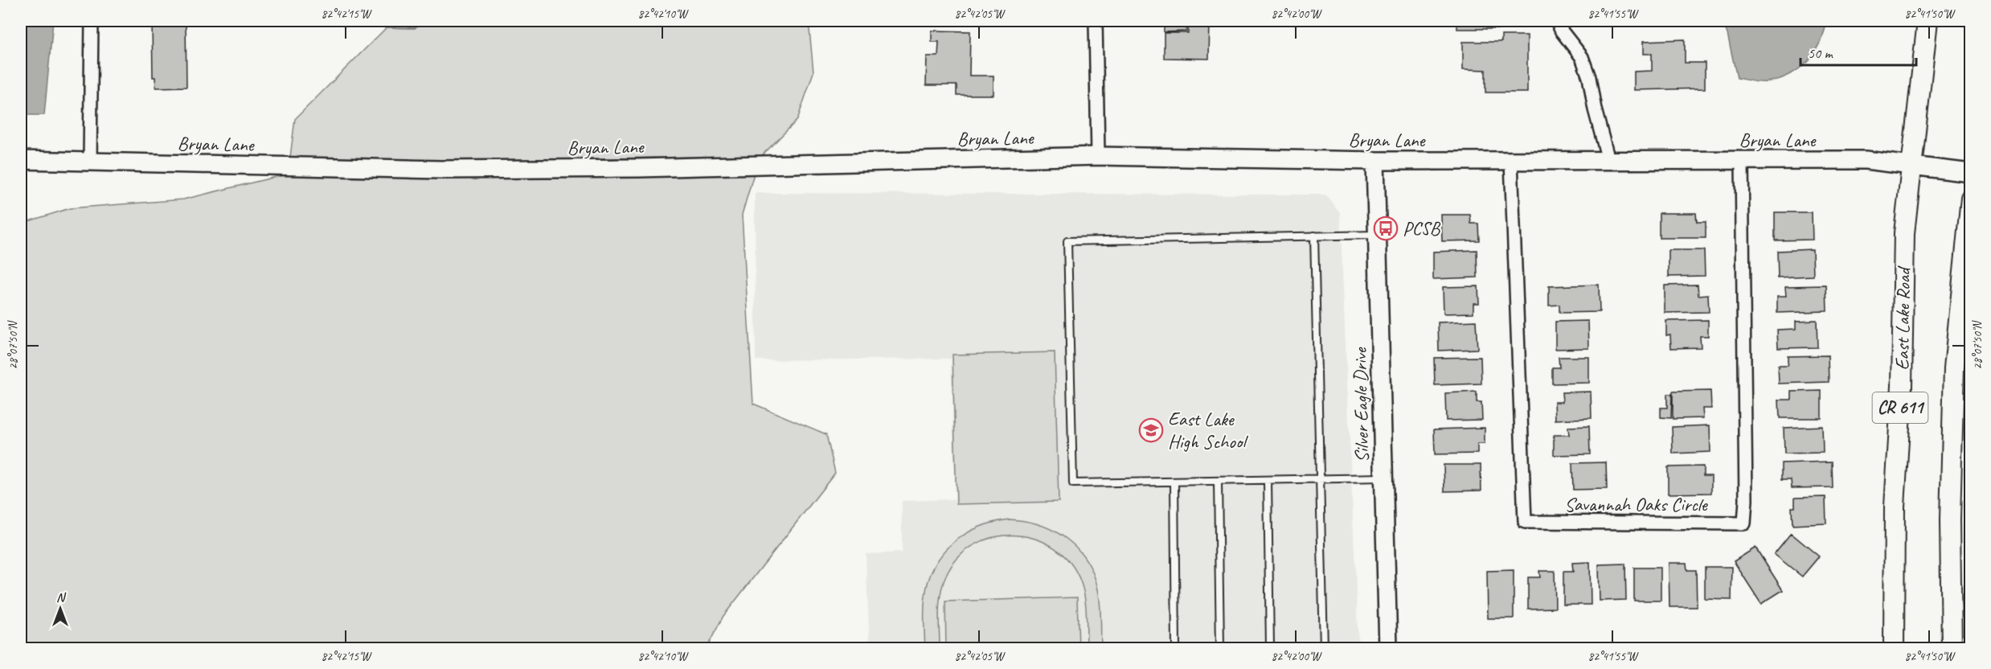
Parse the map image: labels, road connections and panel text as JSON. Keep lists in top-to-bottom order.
{
  "streets": {
    "main road": ["East Lake Road", "CR 611"],
    "street": ["Bryan Lane", "Silver Eagle Drive", "Savannah Oaks Circle"]
  },
  "crossings": [
    ["Bryan Lane", "East Lake Road"],
    ["Bryan Lane", "Silver Eagle Drive"],
    ["Bryan Lane", "Savannah Oaks Circle"]
  ],
  "places": {
    "bus stop": ["PCSB"],
    "school or university": ["East Lake High School"]
  },
  "scale_bar": "50 m",
  "north": "top",
  "coordinates": [
    "82°42'15\"W",
    "82°42'10\"W",
    "82°42'05\"W",
    "82°42'00\"W",
    "82°41'55\"W",
    "82°41'50\"W",
    "28°07'50\"N"
  ]
}
